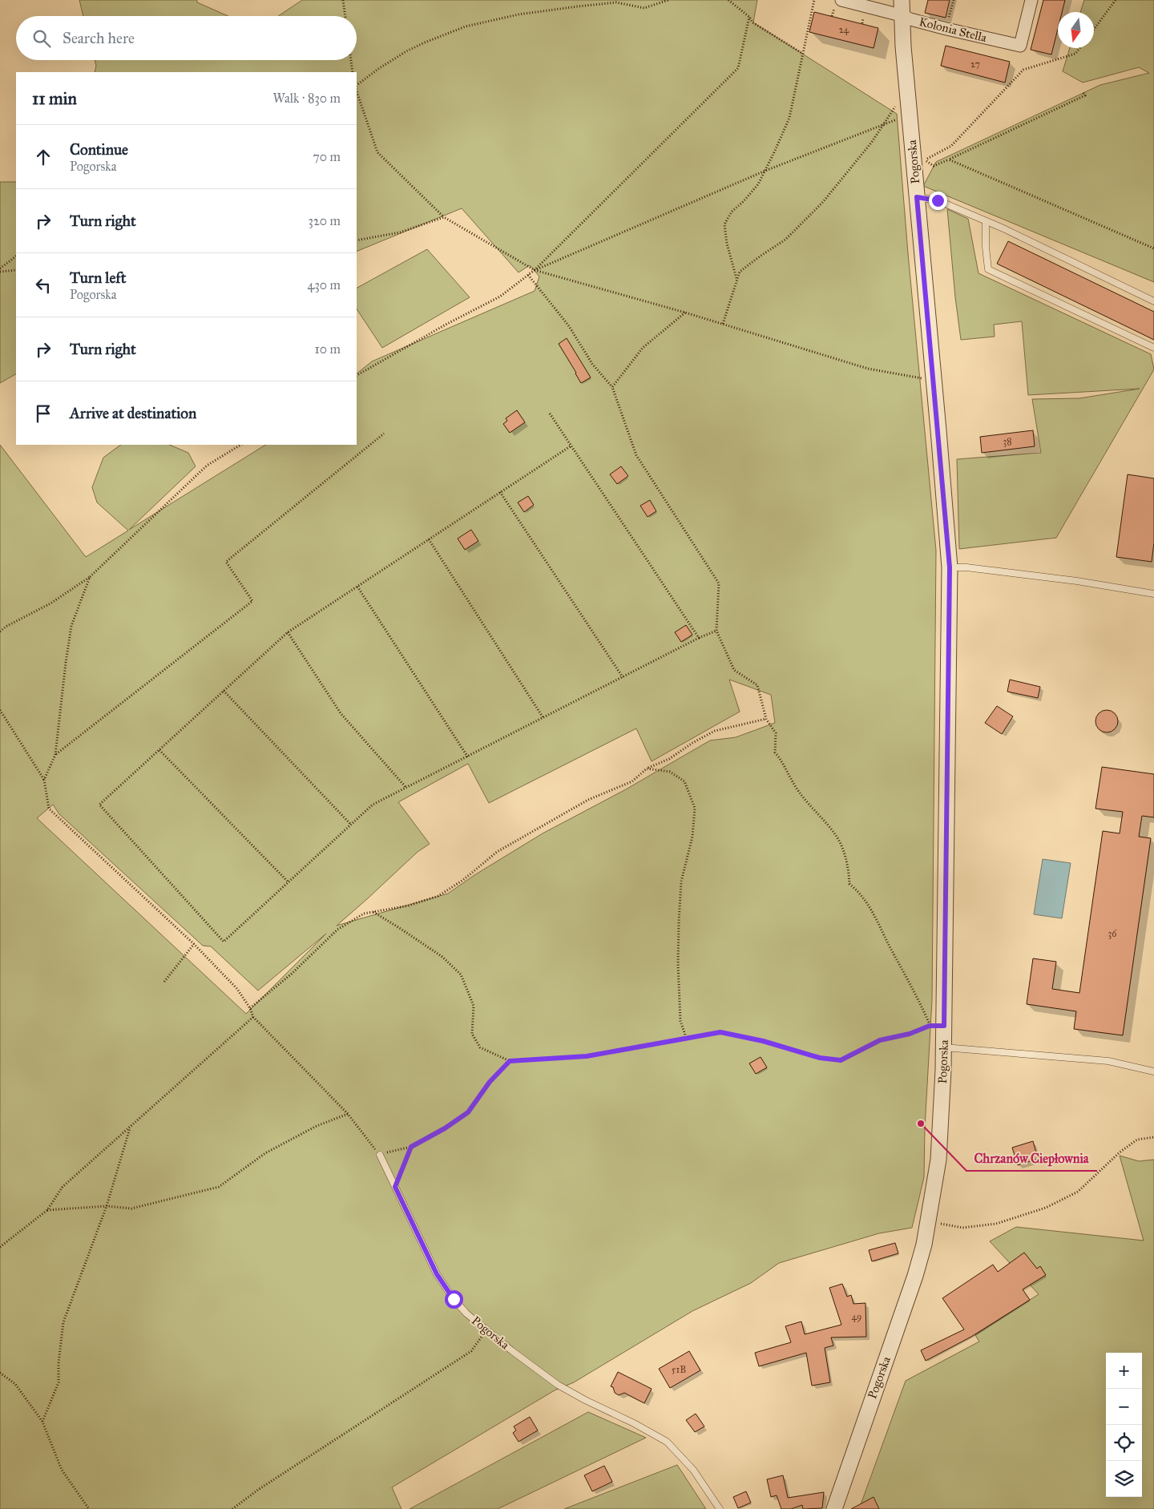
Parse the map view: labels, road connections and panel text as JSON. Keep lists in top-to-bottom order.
{
  "streets": {
    "street": ["Kolonia Stella", "Pogorska"]
  },
  "crossings": [
    ["Kolonia Stella", "Pogorska"]
  ],
  "places": ["Chrzanów Ciepłownia"],
  "house_numbers": [
    "24",
    "27",
    "38",
    "36",
    "49",
    "51B"
  ],
  "north": "bottom",
  "page": {
    "search": "Search here",
    "heading": ["11 min", "Walk · 830 m"],
    "list": [
      ["Continue", "Pogorska", "70 m"],
      ["Turn right", "320 m"],
      ["Turn left", "Pogorska", "430 m"],
      ["Turn right", "10 m"],
      "Arrive at destination"
    ],
    "map_buttons": ["+", "−"]
  }
}
